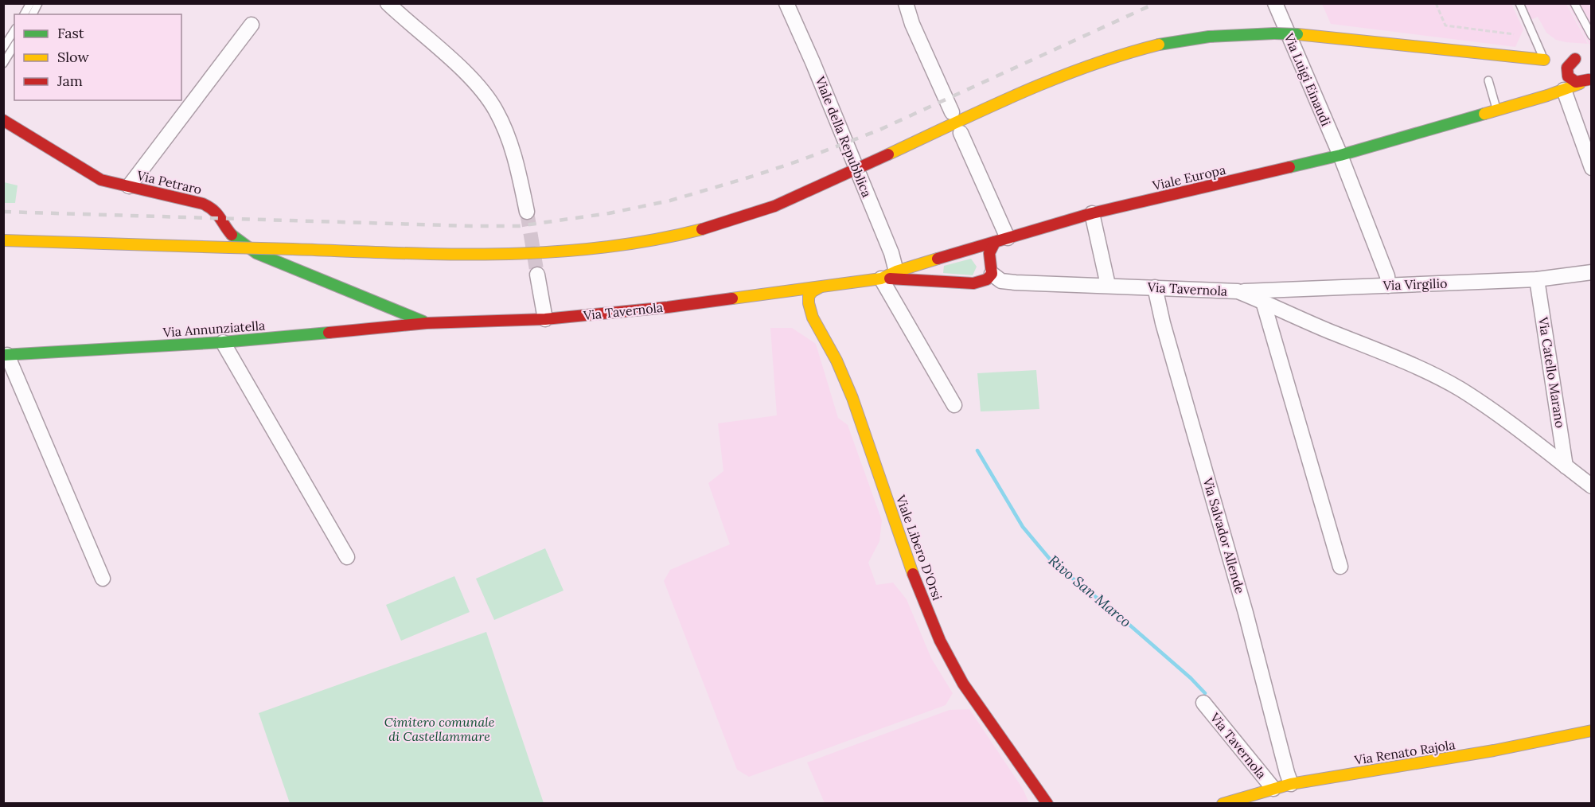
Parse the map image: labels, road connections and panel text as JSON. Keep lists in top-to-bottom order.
{
  "streets": {
    "main road": [
      "Viale Europa",
      "Via Petraro",
      "Via Tavernola",
      "Via Annunziatella",
      "Viale Libero D'Orsi",
      "Via Renato Rajola"
    ],
    "street": [
      "Via Luigi Einaudi",
      "Viale della Repubblica",
      "Via Virgilio",
      "Via Catello Marano",
      "Via Salvador Allende"
    ]
  },
  "crossings": [
    ["Via Luigi Einaudi", "Viale Europa"],
    ["Via Luigi Einaudi", "Via Virgilio"],
    ["Viale della Repubblica", "Viale Europa"],
    ["Viale Europa", "Via Tavernola"],
    ["Via Petraro", "Via Tavernola"],
    ["Via Petraro", "Via Annunziatella"],
    ["Via Virgilio", "Via Tavernola"],
    ["Via Virgilio", "Via Catello Marano"],
    ["Via Tavernola", "Via Annunziatella"],
    ["Via Tavernola", "Via Catello Marano"],
    ["Via Tavernola", "Via Salvador Allende"],
    ["Via Tavernola", "Viale Libero D'Orsi"],
    ["Via Tavernola", "Via Renato Rajola"],
    ["Via Salvador Allende", "Via Renato Rajola"]
  ],
  "water": ["Rivo San Marco"],
  "parks": ["Cimitero comunale di Castellammare"],
  "legend": ["Fast", "Slow", "Jam"]
}
